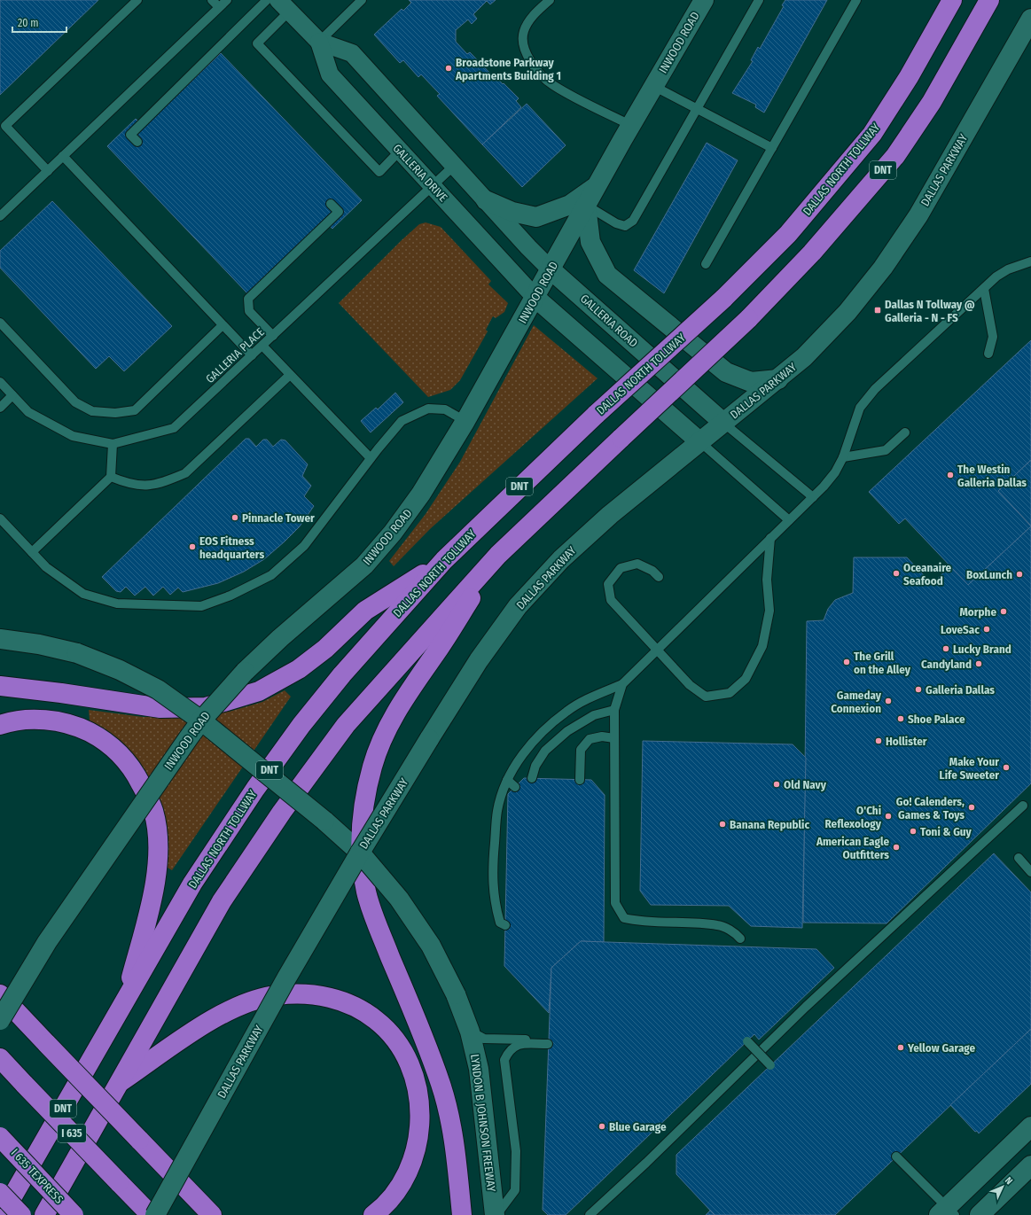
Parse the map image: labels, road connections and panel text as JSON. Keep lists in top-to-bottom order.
{
  "streets": {
    "highway": [
      "DALLAS NORTH TOLLWAY",
      "DNT",
      "I 635",
      "I 635 TEXPRESS"
    ],
    "main road": [
      "INWOOD ROAD",
      "DALLAS PARKWAY",
      "GALLERIA ROAD",
      "LYNDON B JOHNSON FREEWAY"
    ],
    "street": ["GALLERIA DRIVE"],
    "lane": ["GALLERIA PLACE"]
  },
  "crossings": [
    ["INWOOD ROAD", "GALLERIA DRIVE"],
    ["INWOOD ROAD", "GALLERIA ROAD"],
    ["INWOOD ROAD", "LYNDON B JOHNSON FREEWAY"],
    ["DALLAS PARKWAY", "GALLERIA ROAD"],
    ["DALLAS PARKWAY", "LYNDON B JOHNSON FREEWAY"],
    ["GALLERIA DRIVE", "GALLERIA ROAD"],
    ["GALLERIA DRIVE", "GALLERIA PLACE"]
  ],
  "places": {
    "other": [
      "Broadstone Parkway Apartments Building 1",
      "The Westin Galleria Dallas",
      "Pinnacle Tower",
      "EOS Fitness headquarters",
      "Oceanaire Seafood",
      "BoxLunch",
      "Morphe",
      "LoveSac",
      "Lucky Brand",
      "The Grill on the Alley",
      "Candyland",
      "Galleria Dallas",
      "Gameday Connexion",
      "Shoe Palace",
      "Hollister",
      "Make Your Life Sweeter",
      "Old Navy",
      "Go! Calenders, Games & Toys",
      "O'Chi Reflexology",
      "Banana Republic",
      "Toni & Guy",
      "American Eagle Outfitters",
      "Yellow Garage",
      "Blue Garage"
    ],
    "transit": ["Dallas N Tollway @ Galleria - N - FS"]
  },
  "scale_bar": "20 m",
  "north": "top right"
}
